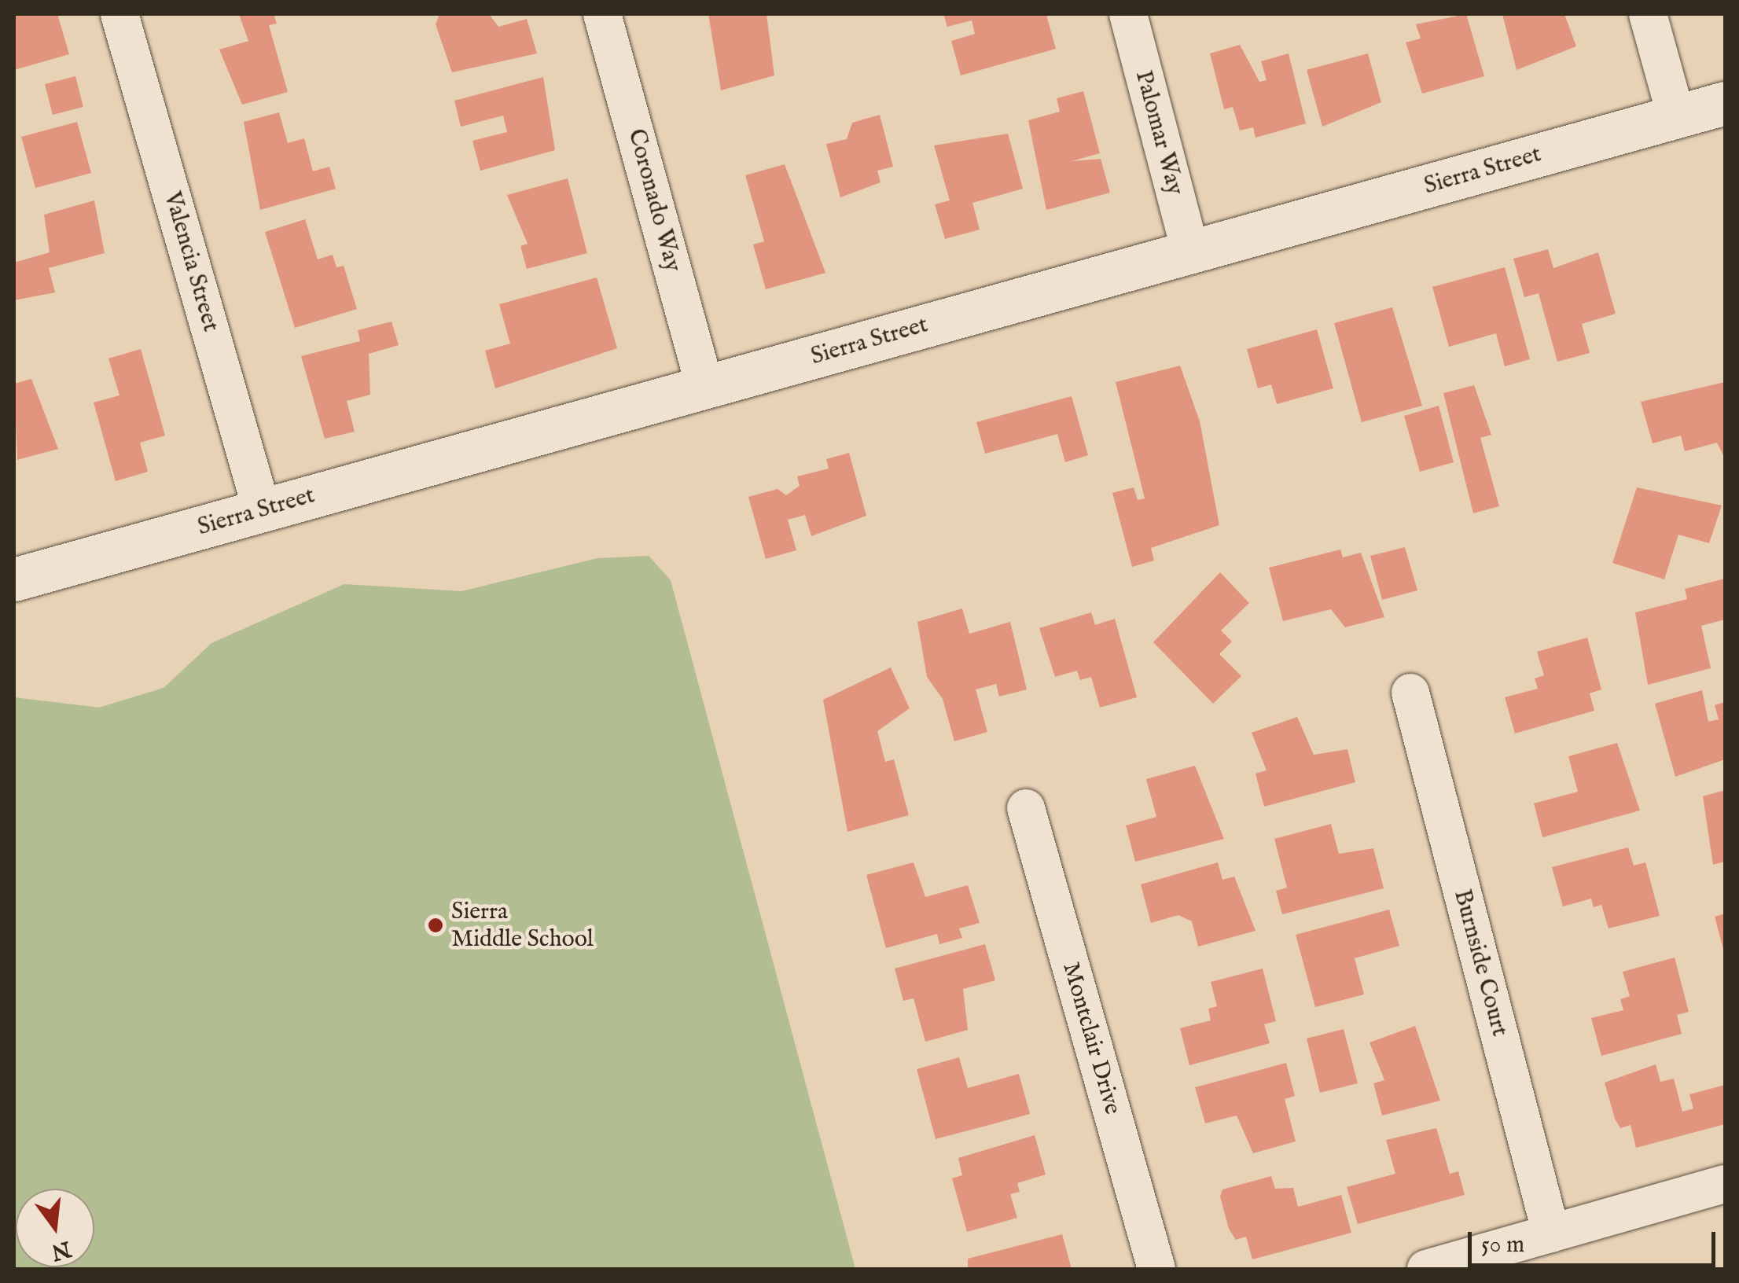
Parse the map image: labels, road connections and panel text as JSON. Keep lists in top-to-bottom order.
{
  "streets": {
    "street": [
      "Palomar Way",
      "Sierra Street",
      "Coronado Way",
      "Valencia Street",
      "Burnside Court",
      "Montclair Drive"
    ]
  },
  "crossings": [
    ["Palomar Way", "Sierra Street"],
    ["Sierra Street", "Coronado Way"],
    ["Sierra Street", "Valencia Street"]
  ],
  "places": ["Sierra Middle School"],
  "scale_bar": "50 m",
  "north": "bottom"
}
